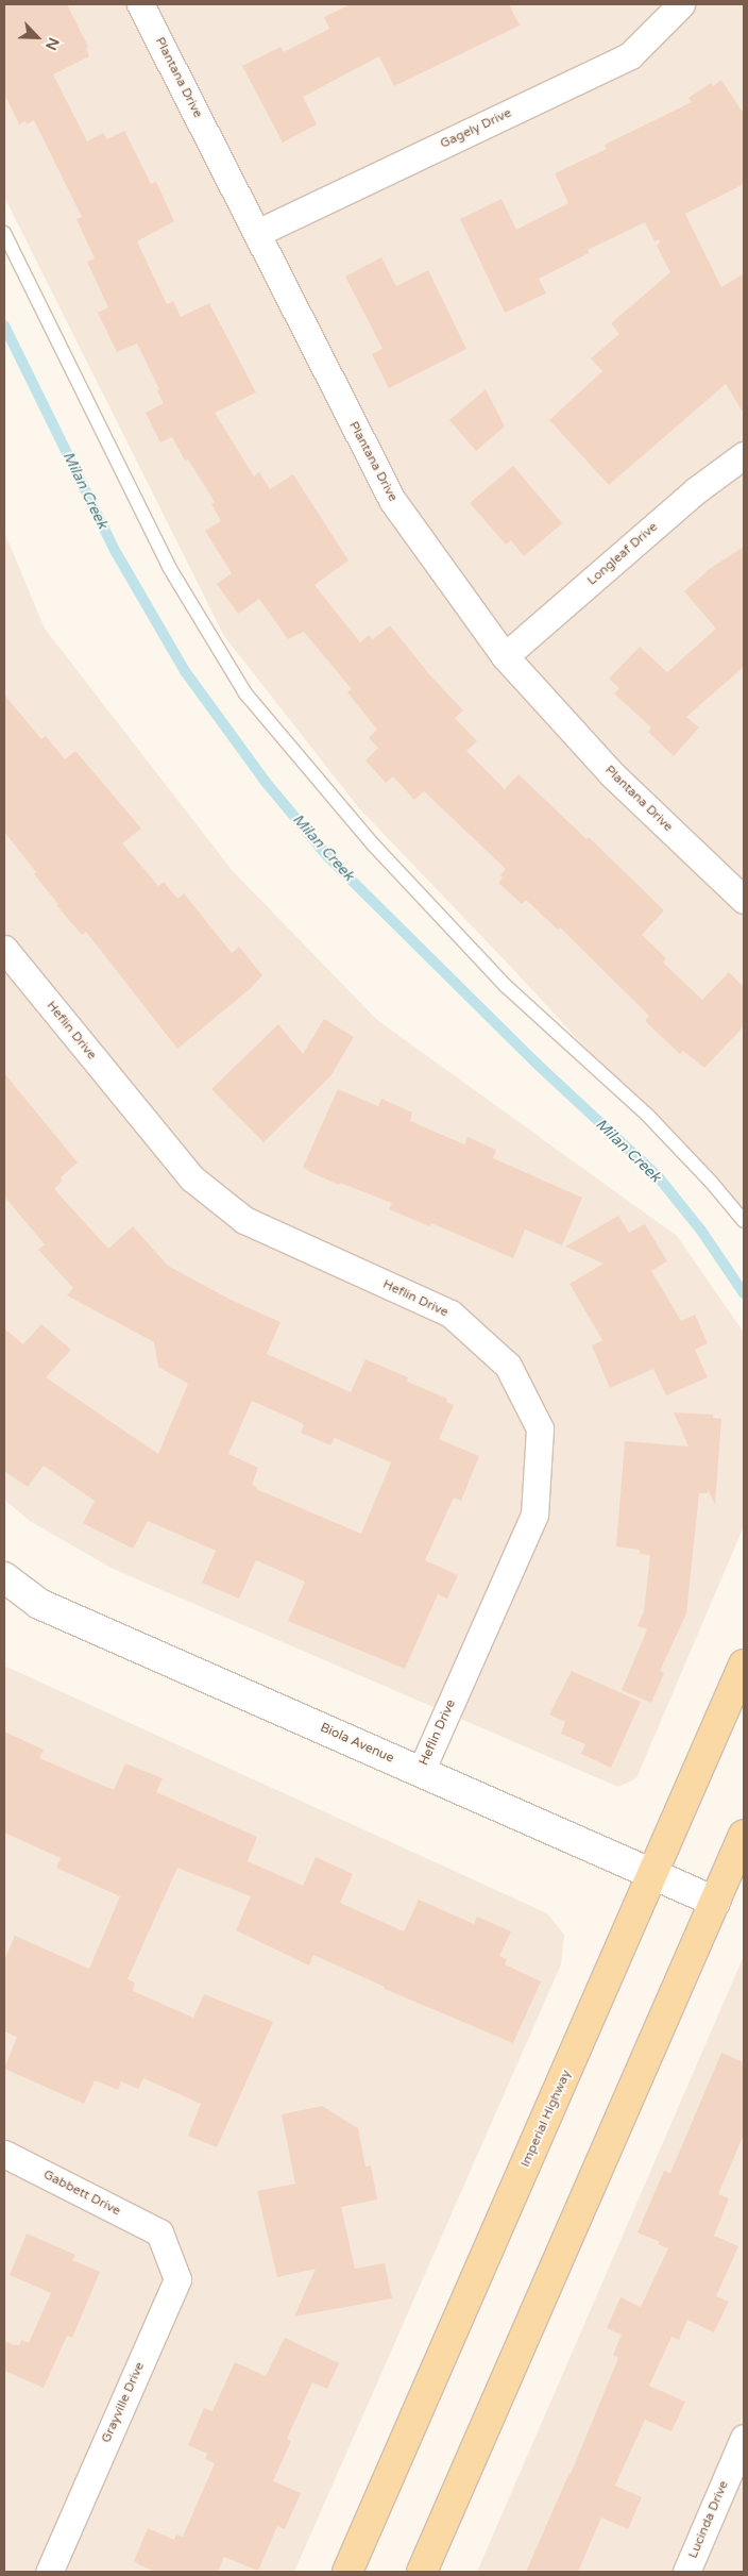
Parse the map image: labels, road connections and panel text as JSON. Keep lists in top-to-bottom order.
{
  "streets": {
    "main road": ["Imperial Highway"],
    "street": [
      "Plantana Drive",
      "Gagely Drive",
      "Longleaf Drive",
      "Heflin Drive",
      "Biola Avenue",
      "Gabbett Drive",
      "Grayville Drive",
      "Lucinda Drive"
    ]
  },
  "crossings": [
    ["Plantana Drive", "Gagely Drive"],
    ["Plantana Drive", "Longleaf Drive"],
    ["Heflin Drive", "Biola Avenue"],
    ["Biola Avenue", "Imperial Highway"],
    ["Gabbett Drive", "Grayville Drive"]
  ],
  "water": ["Milan Creek"],
  "north": "bottom right"
}
